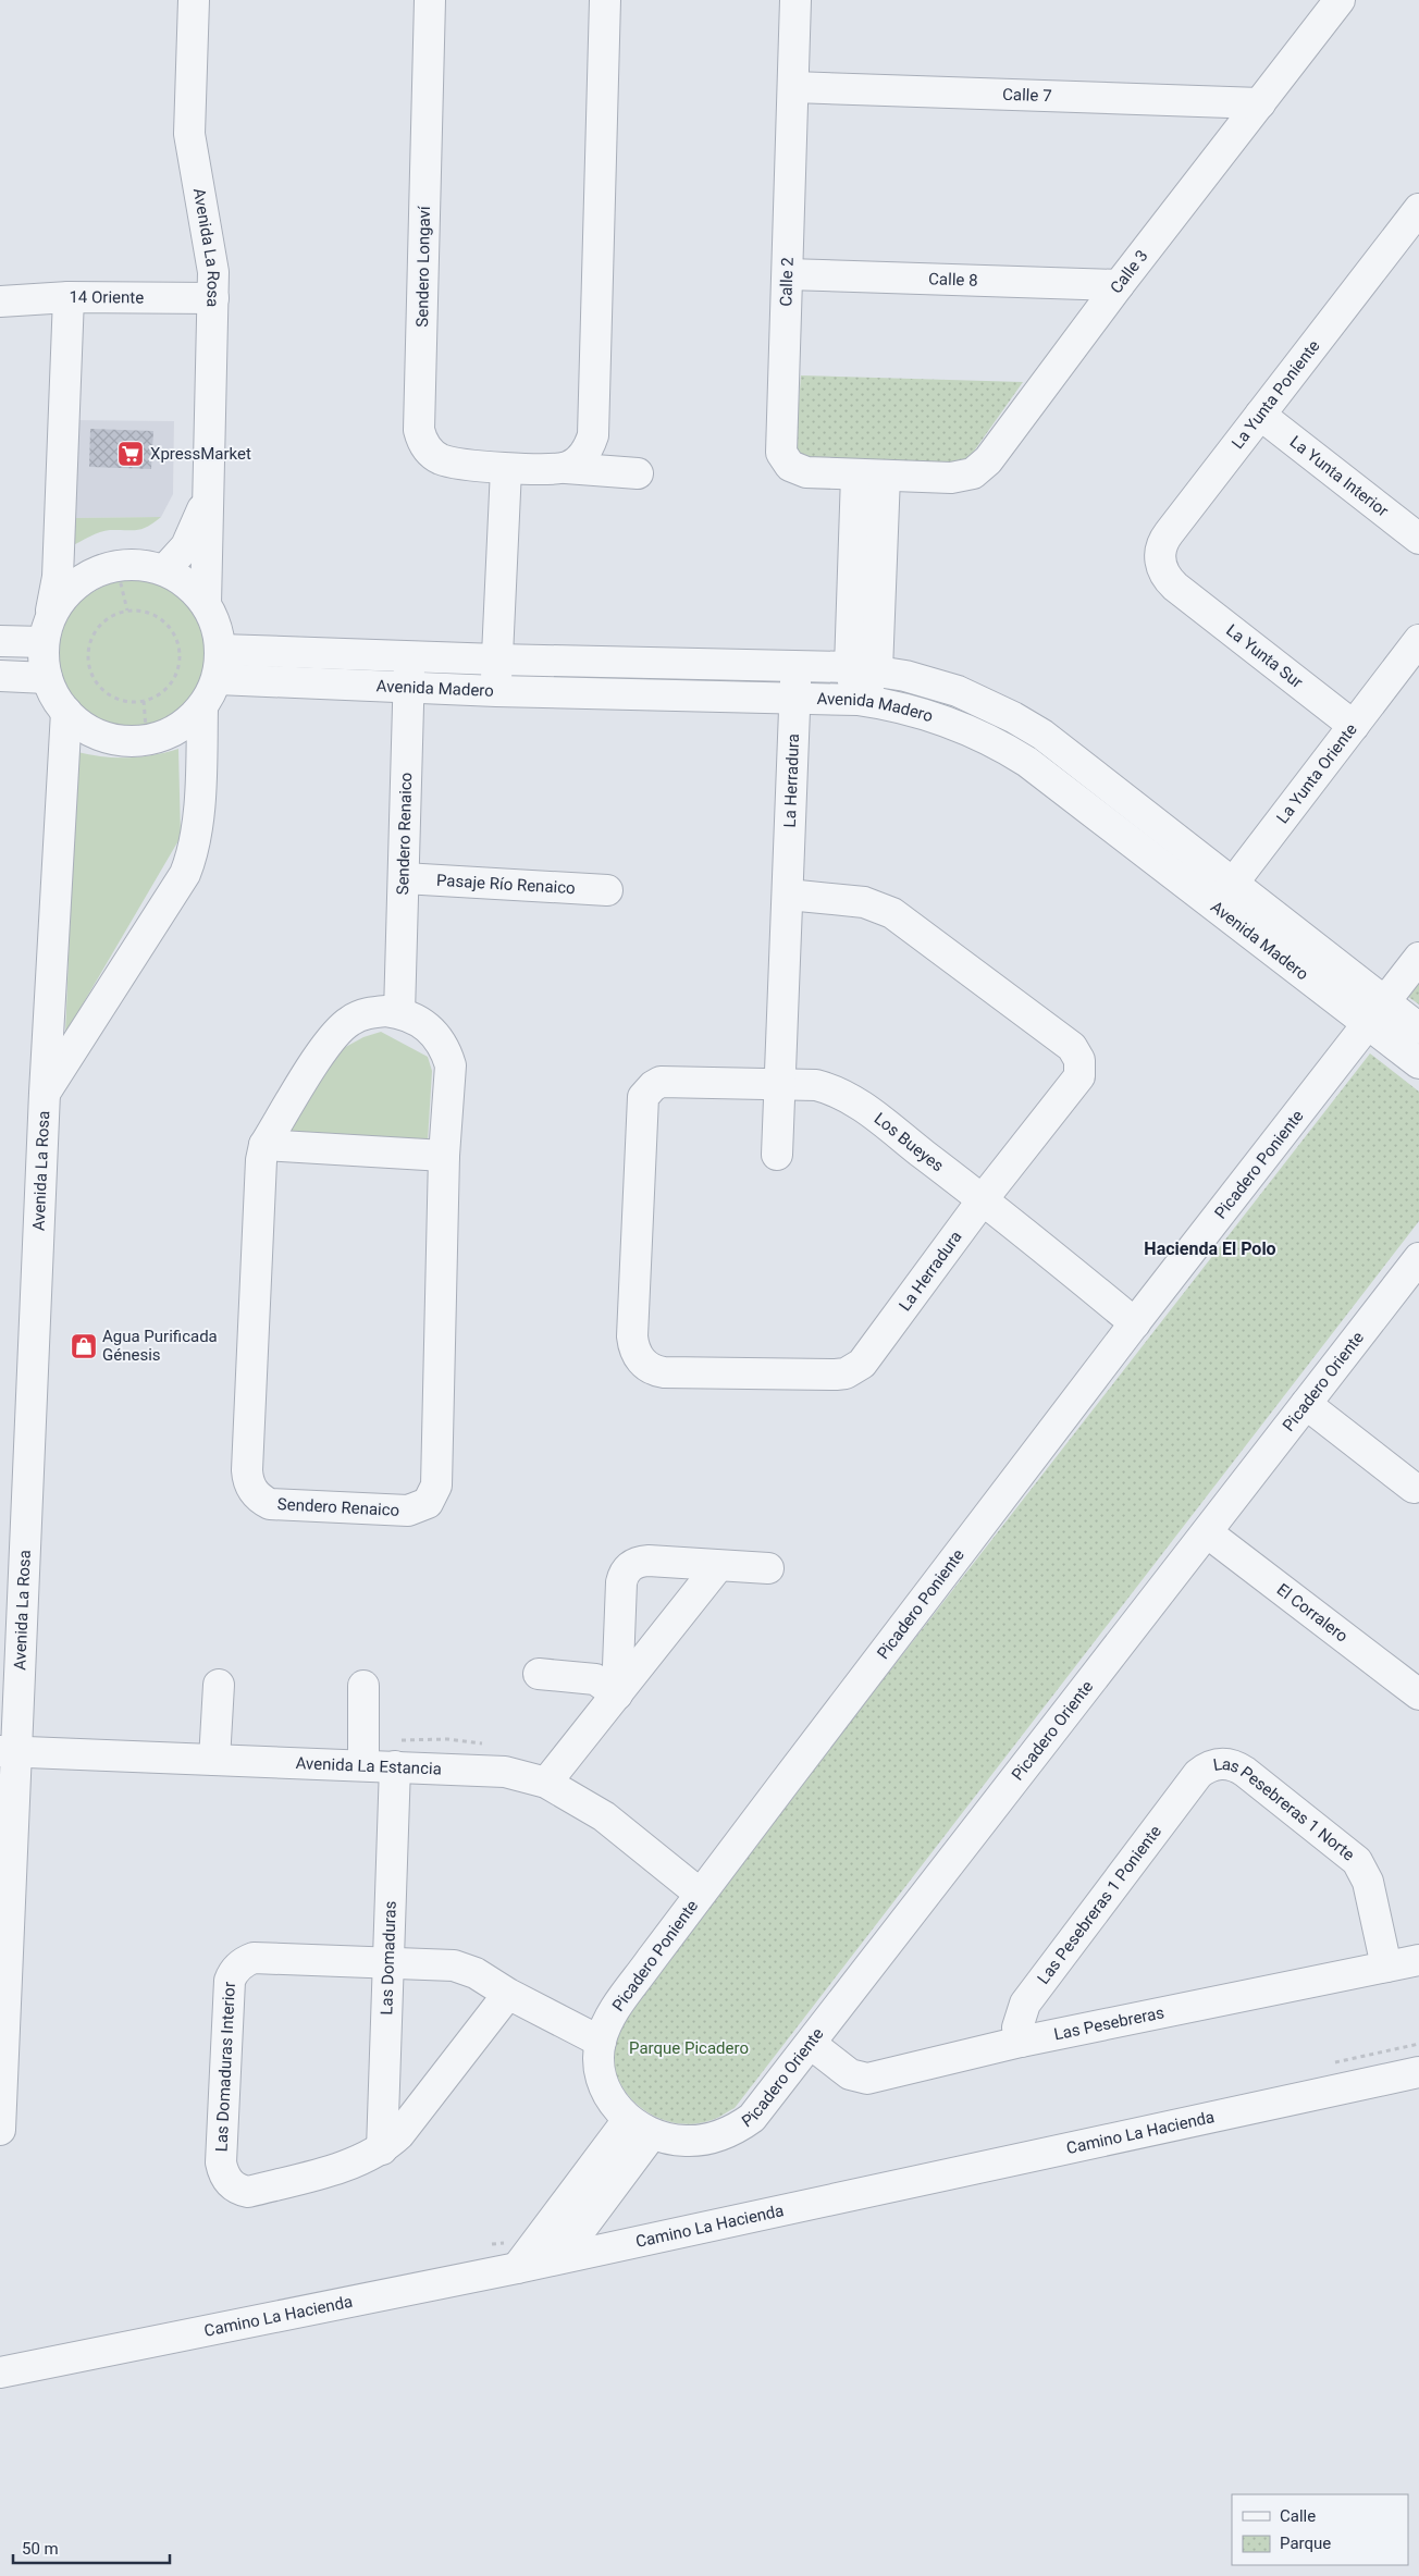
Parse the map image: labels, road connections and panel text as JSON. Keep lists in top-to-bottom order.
{
  "streets": {
    "street": [
      "Calle 7",
      "Avenida La Rosa",
      "Sendero Longaví",
      "Calle 3",
      "Calle 8",
      "Calle 2",
      "14 Oriente",
      "La Yunta Poniente",
      "La Yunta Interior",
      "La Yunta Sur",
      "Avenida Madero",
      "La Yunta Oriente",
      "La Herradura",
      "Sendero Renaico",
      "Pasaje Río Renaico",
      "Los Bueyes",
      "Picadero Poniente",
      "Picadero Oriente",
      "El Corralero",
      "Avenida La Estancia",
      "Las Pesebreras 1 Norte",
      "Las Pesebreras 1 Poniente",
      "Las Domaduras",
      "Las Pesebreras",
      "Las Domaduras Interior",
      "Camino La Hacienda"
    ]
  },
  "crossings": [
    ["Calle 7", "Calle 3"],
    ["Calle 7", "Calle 2"],
    ["Avenida La Rosa", "14 Oriente"],
    ["Avenida La Rosa", "Avenida La Estancia"],
    ["Calle 3", "Calle 8"],
    ["Calle 3", "Calle 2"],
    ["Calle 8", "Calle 2"],
    ["La Yunta Poniente", "La Yunta Interior"],
    ["La Yunta Poniente", "La Yunta Sur"],
    ["La Yunta Sur", "La Yunta Oriente"],
    ["Avenida Madero", "La Yunta Oriente"],
    ["Avenida Madero", "La Herradura"],
    ["Avenida Madero", "Sendero Renaico"],
    ["Avenida Madero", "Picadero Poniente"],
    ["La Herradura", "Los Bueyes"],
    ["Sendero Renaico", "Pasaje Río Renaico"],
    ["Los Bueyes", "Picadero Poniente"],
    ["Picadero Poniente", "Picadero Oriente"],
    ["Picadero Poniente", "Avenida La Estancia"],
    ["Picadero Poniente", "Las Domaduras Interior"],
    ["Picadero Oriente", "El Corralero"],
    ["Picadero Oriente", "Las Pesebreras"],
    ["Avenida La Estancia", "Las Domaduras"],
    ["Las Pesebreras 1 Norte", "Las Pesebreras 1 Poniente"],
    ["Las Pesebreras 1 Norte", "Las Pesebreras"],
    ["Las Pesebreras 1 Poniente", "Las Pesebreras"],
    ["Las Domaduras", "Las Domaduras Interior"]
  ],
  "districts": ["Hacienda El Polo"],
  "parks": ["Parque Picadero"],
  "places": {
    "supermarket": ["XpressMarket"],
    "shop": ["Agua Purificada Génesis"]
  },
  "legend": ["Calle", "Parque"],
  "scale_bar": "50 m"
}
